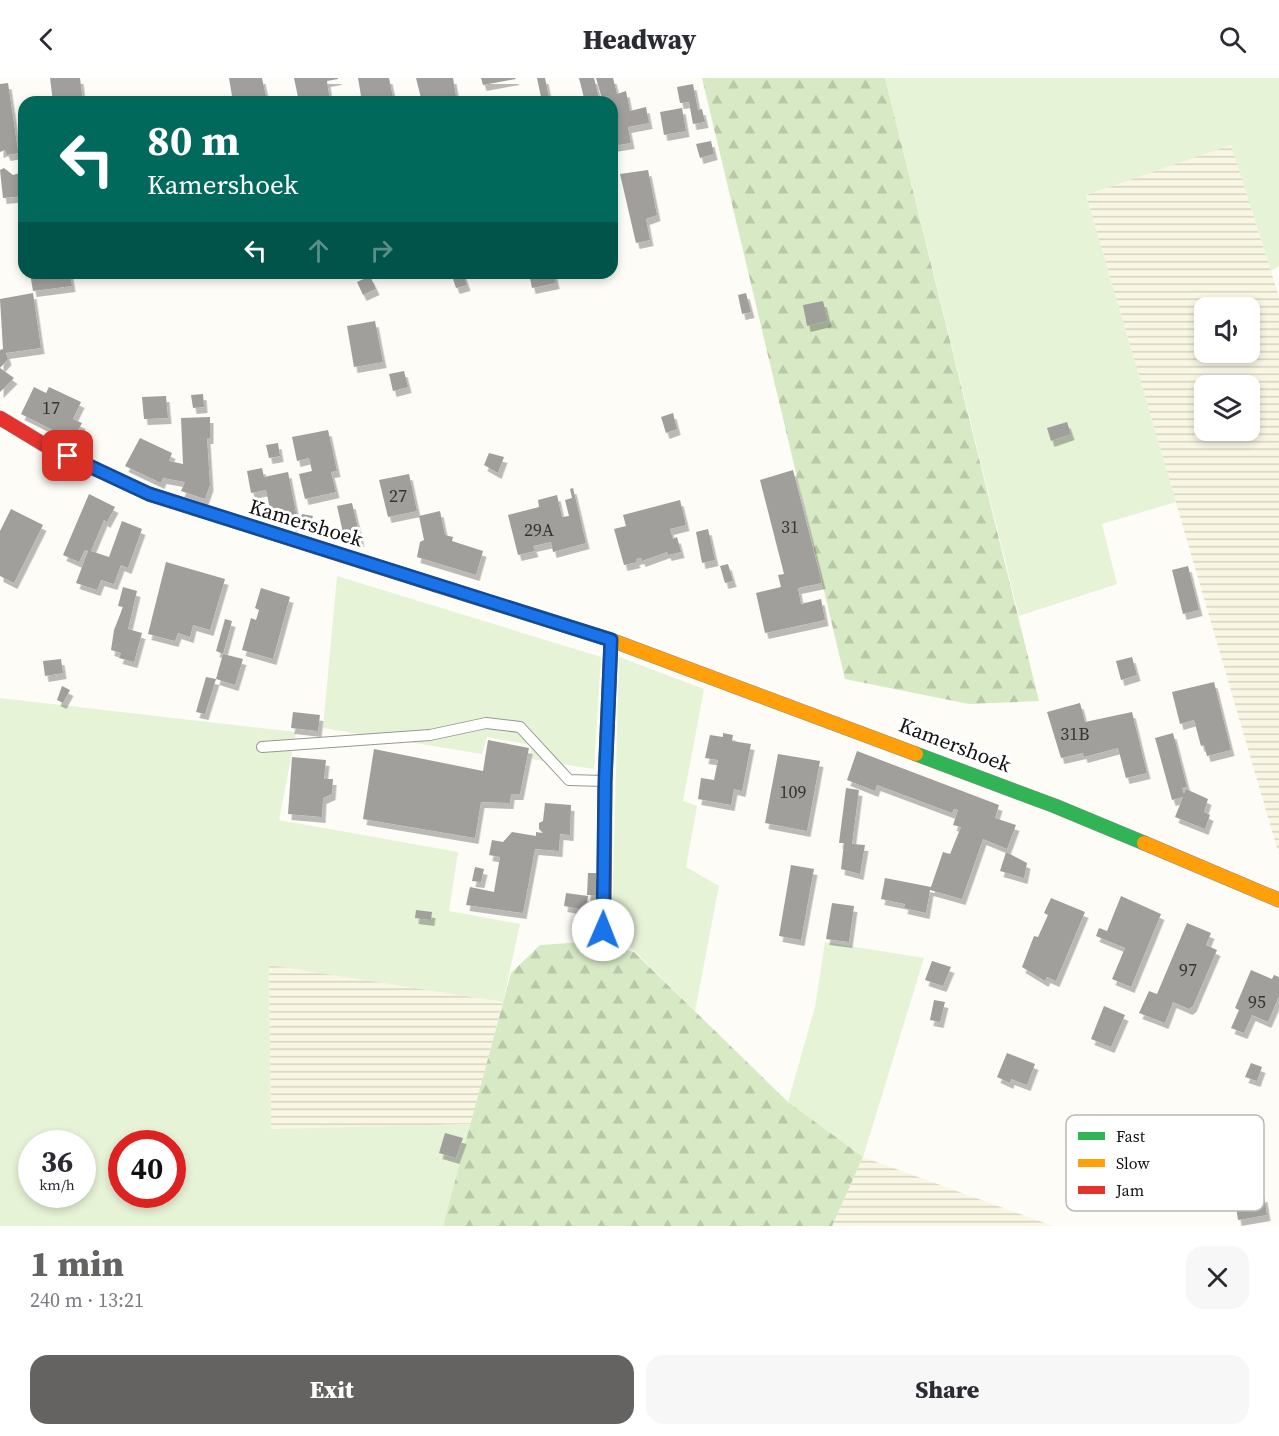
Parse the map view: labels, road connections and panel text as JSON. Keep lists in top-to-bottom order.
{
  "streets": {
    "street": ["Kamershoek"]
  },
  "house_numbers": [
    "17",
    "27",
    "31",
    "29A",
    "31B",
    "109",
    "97",
    "95"
  ],
  "legend": ["Fast", "Slow", "Jam"],
  "page": {
    "header": "Headway",
    "turn": ["80 m", "Kamershoek"],
    "speed": "36 km/h",
    "limit": "40",
    "heading": ["1 min", "240 m · 13:21"],
    "buttons": ["Exit", "Share"]
  }
}
